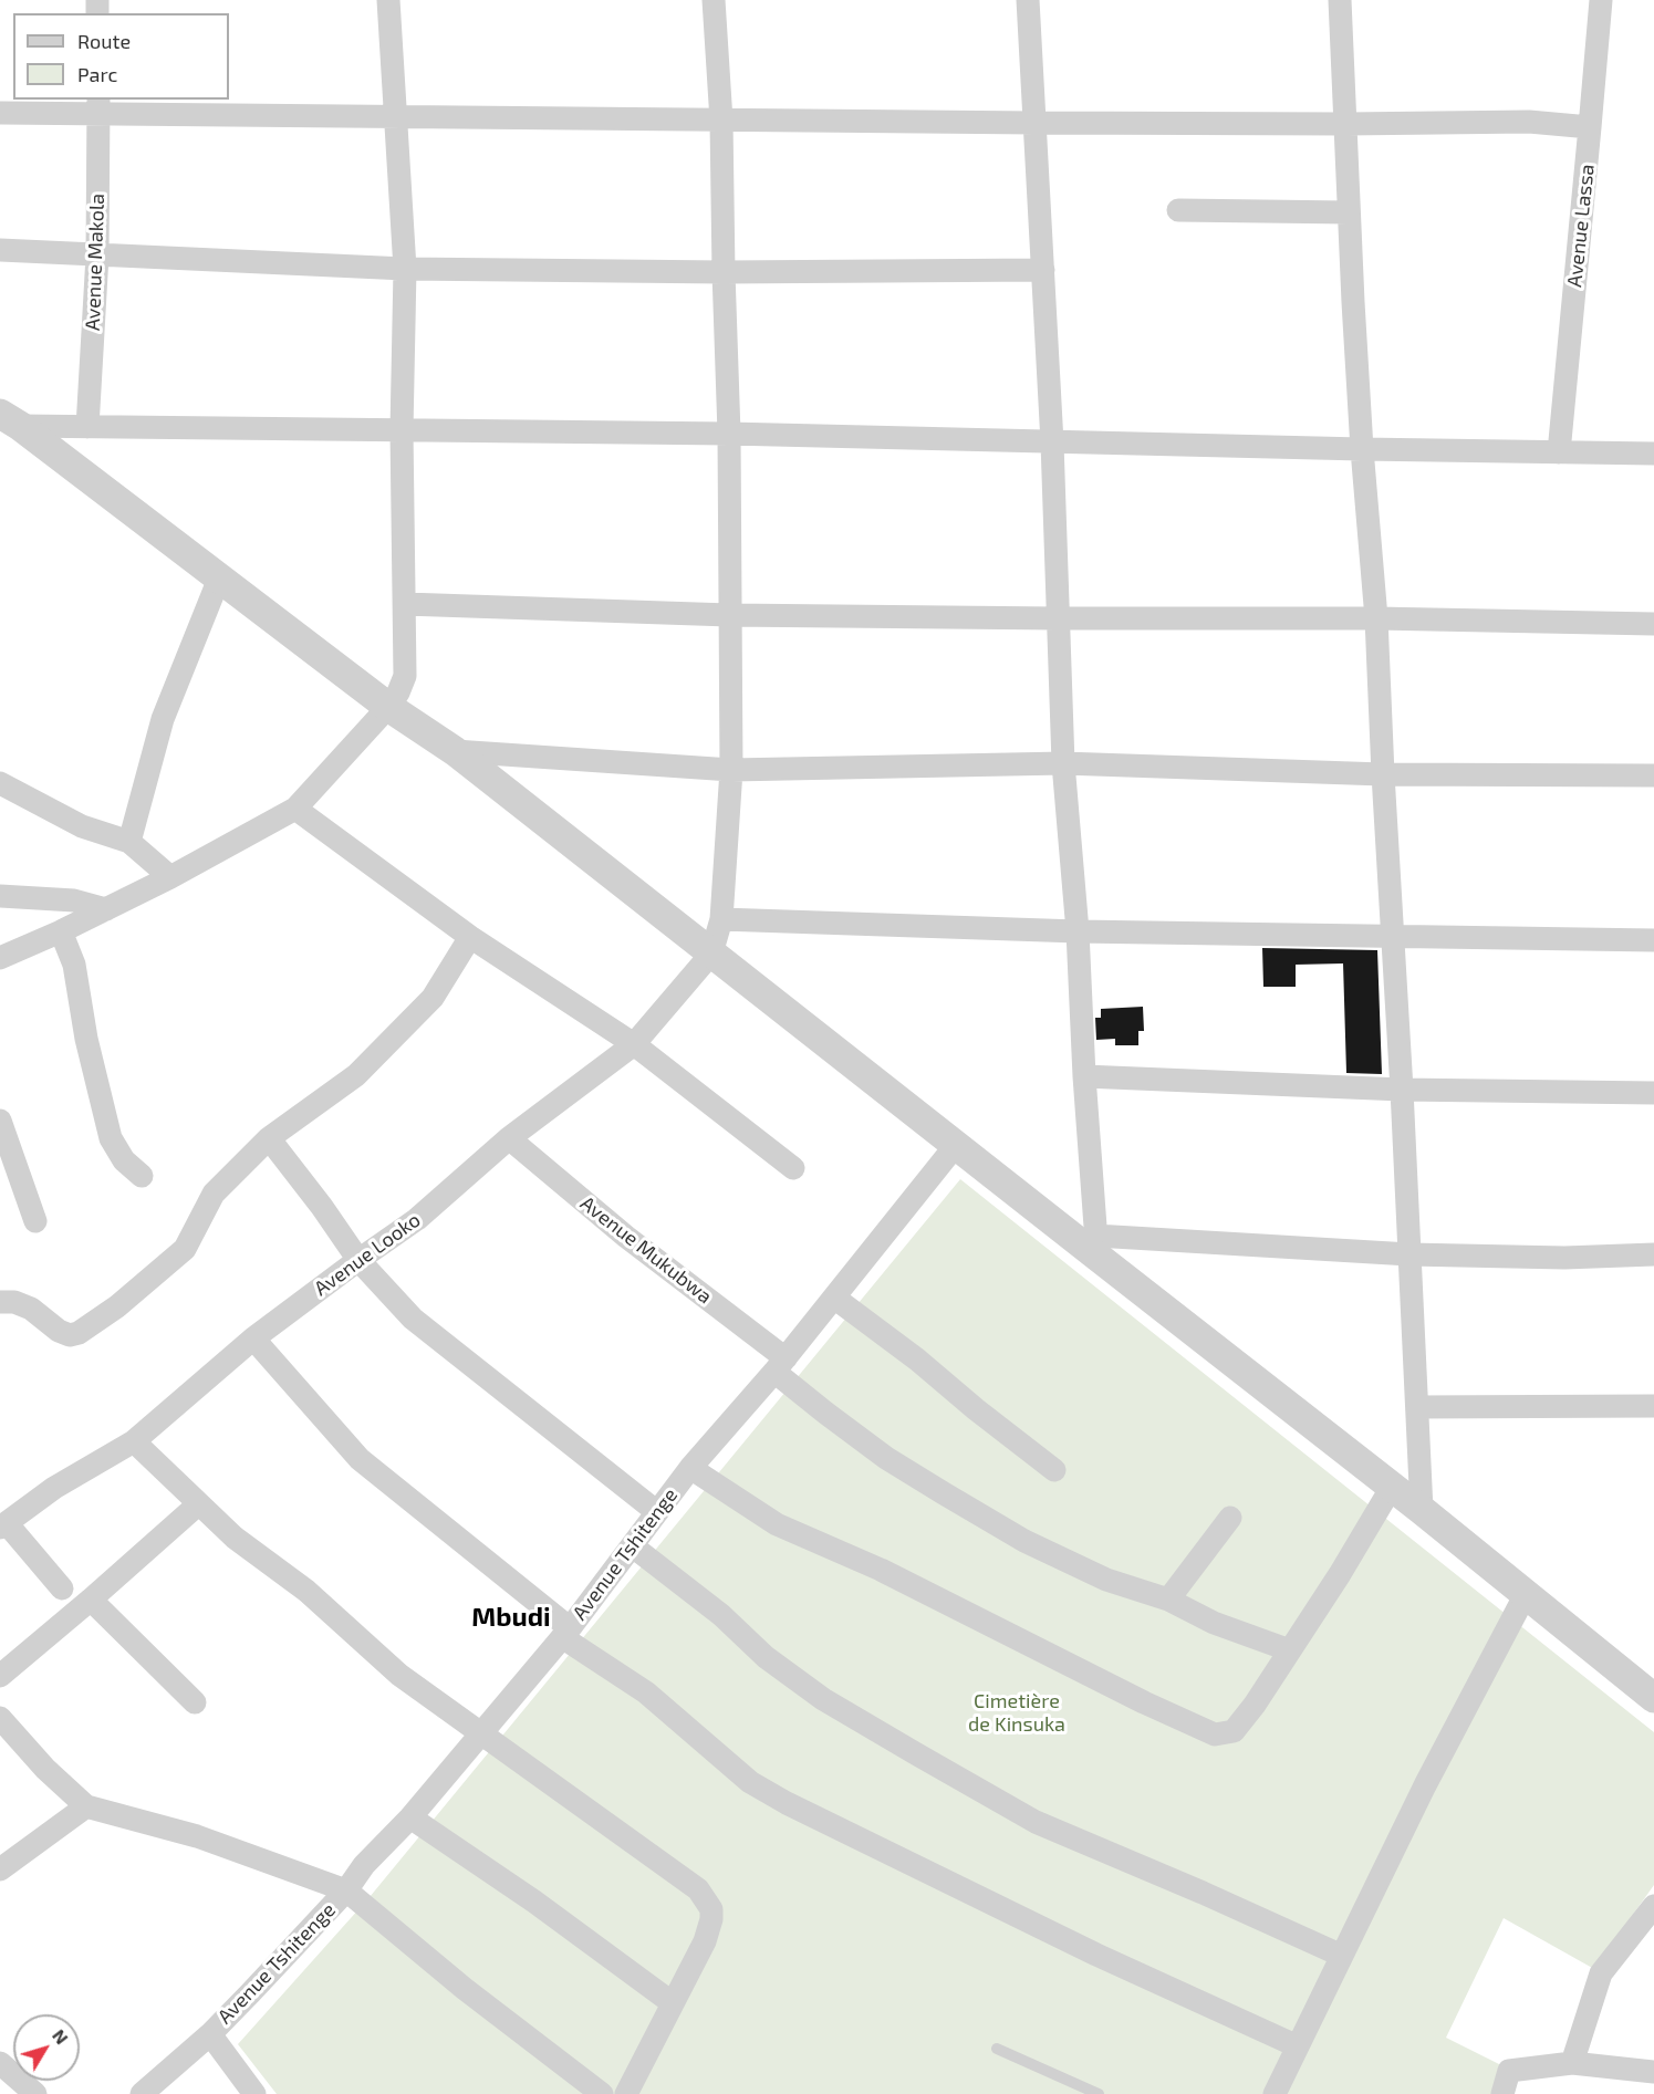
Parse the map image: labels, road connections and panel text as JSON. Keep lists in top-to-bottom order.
{
  "streets": {
    "street": [
      "Avenue Lassa",
      "Avenue Makola",
      "Avenue Mukubwa",
      "Avenue Looko",
      "Avenue Tshitenge"
    ]
  },
  "crossings": [
    ["Avenue Mukubwa", "Avenue Looko"],
    ["Avenue Mukubwa", "Avenue Tshitenge"]
  ],
  "districts": ["Mbudi"],
  "parks": ["Cimetière de Kinsuka"],
  "legend": ["Route", "Parc"],
  "north": "top right"
}
